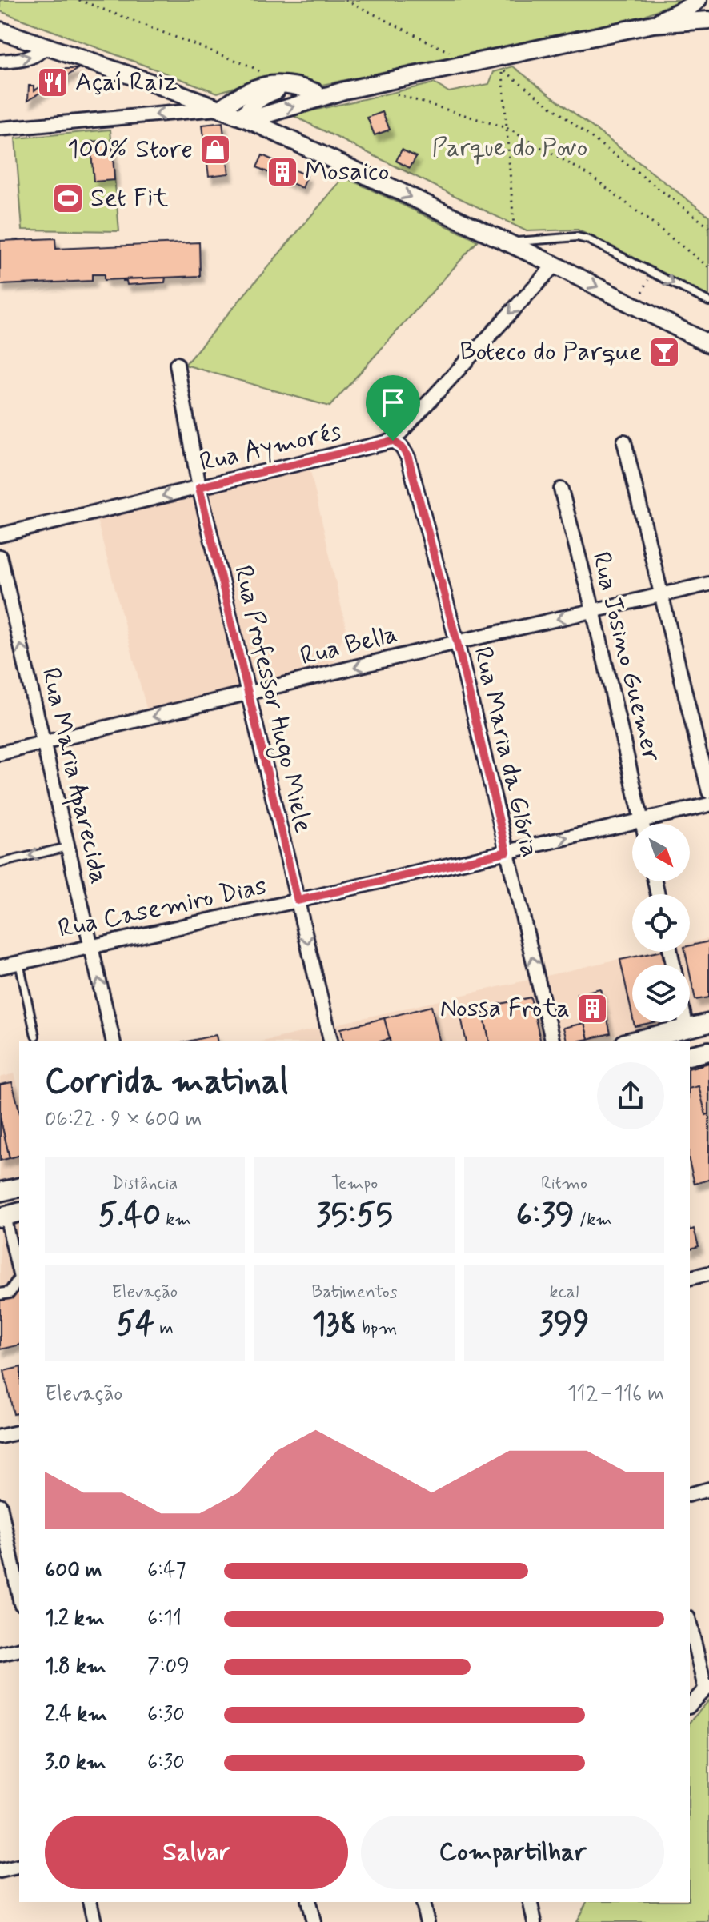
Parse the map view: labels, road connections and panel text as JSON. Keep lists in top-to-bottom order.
{
  "streets": {
    "street": [
      "Rua Aymorés",
      "Rua Bella",
      "Rua Josino Guemer",
      "Rua Professor Hugo Miele",
      "Rua Maria da Glória",
      "Rua Maria Aparecida",
      "Rua Casemiro Dias"
    ]
  },
  "crossings": [
    ["Rua Aymorés", "Rua Professor Hugo Miele"],
    ["Rua Aymorés", "Rua Maria da Glória"],
    ["Rua Bella", "Rua Josino Guemer"],
    ["Rua Bella", "Rua Professor Hugo Miele"],
    ["Rua Bella", "Rua Maria da Glória"],
    ["Rua Bella", "Rua Maria Aparecida"],
    ["Rua Josino Guemer", "Rua Casemiro Dias"],
    ["Rua Professor Hugo Miele", "Rua Casemiro Dias"],
    ["Rua Maria da Glória", "Rua Casemiro Dias"],
    ["Rua Maria Aparecida", "Rua Casemiro Dias"]
  ],
  "one_way": ["Rua Aymorés", "Rua Bella", "Rua Maria Aparecida"],
  "parks": ["Parque do Povo"],
  "places": {
    "restaurant": ["Açaí Raiz"],
    "shop": ["100% Store"],
    "building": ["Mosaico", "Nossa Frota"],
    "sports": ["Set Fit"],
    "bar": ["Boteco do Parque"]
  },
  "north": "bottom right",
  "page": {
    "heading": ["Corrida matinal", "06:22 · 9 × 600 m"],
    "stats": [
      ["Distância", "5.40 km"],
      ["Tempo", "35:55"],
      ["Ritmo", "6:39 /km"],
      ["Elevação", "54 m"],
      ["Batimentos", "138 bpm"],
      ["kcal", "399"]
    ],
    "chart": ["Elevação", "112–116 m"],
    "list": [
      {
        "name": "600 m",
        "note": "6:47"
      },
      {
        "name": "1.2 km",
        "note": "6:11"
      },
      {
        "name": "1.8 km",
        "note": "7:09"
      },
      {
        "name": "2.4 km",
        "note": "6:30"
      },
      {
        "name": "3.0 km",
        "note": "6:30"
      }
    ],
    "buttons": ["Salvar", "Compartilhar"]
  }
}
